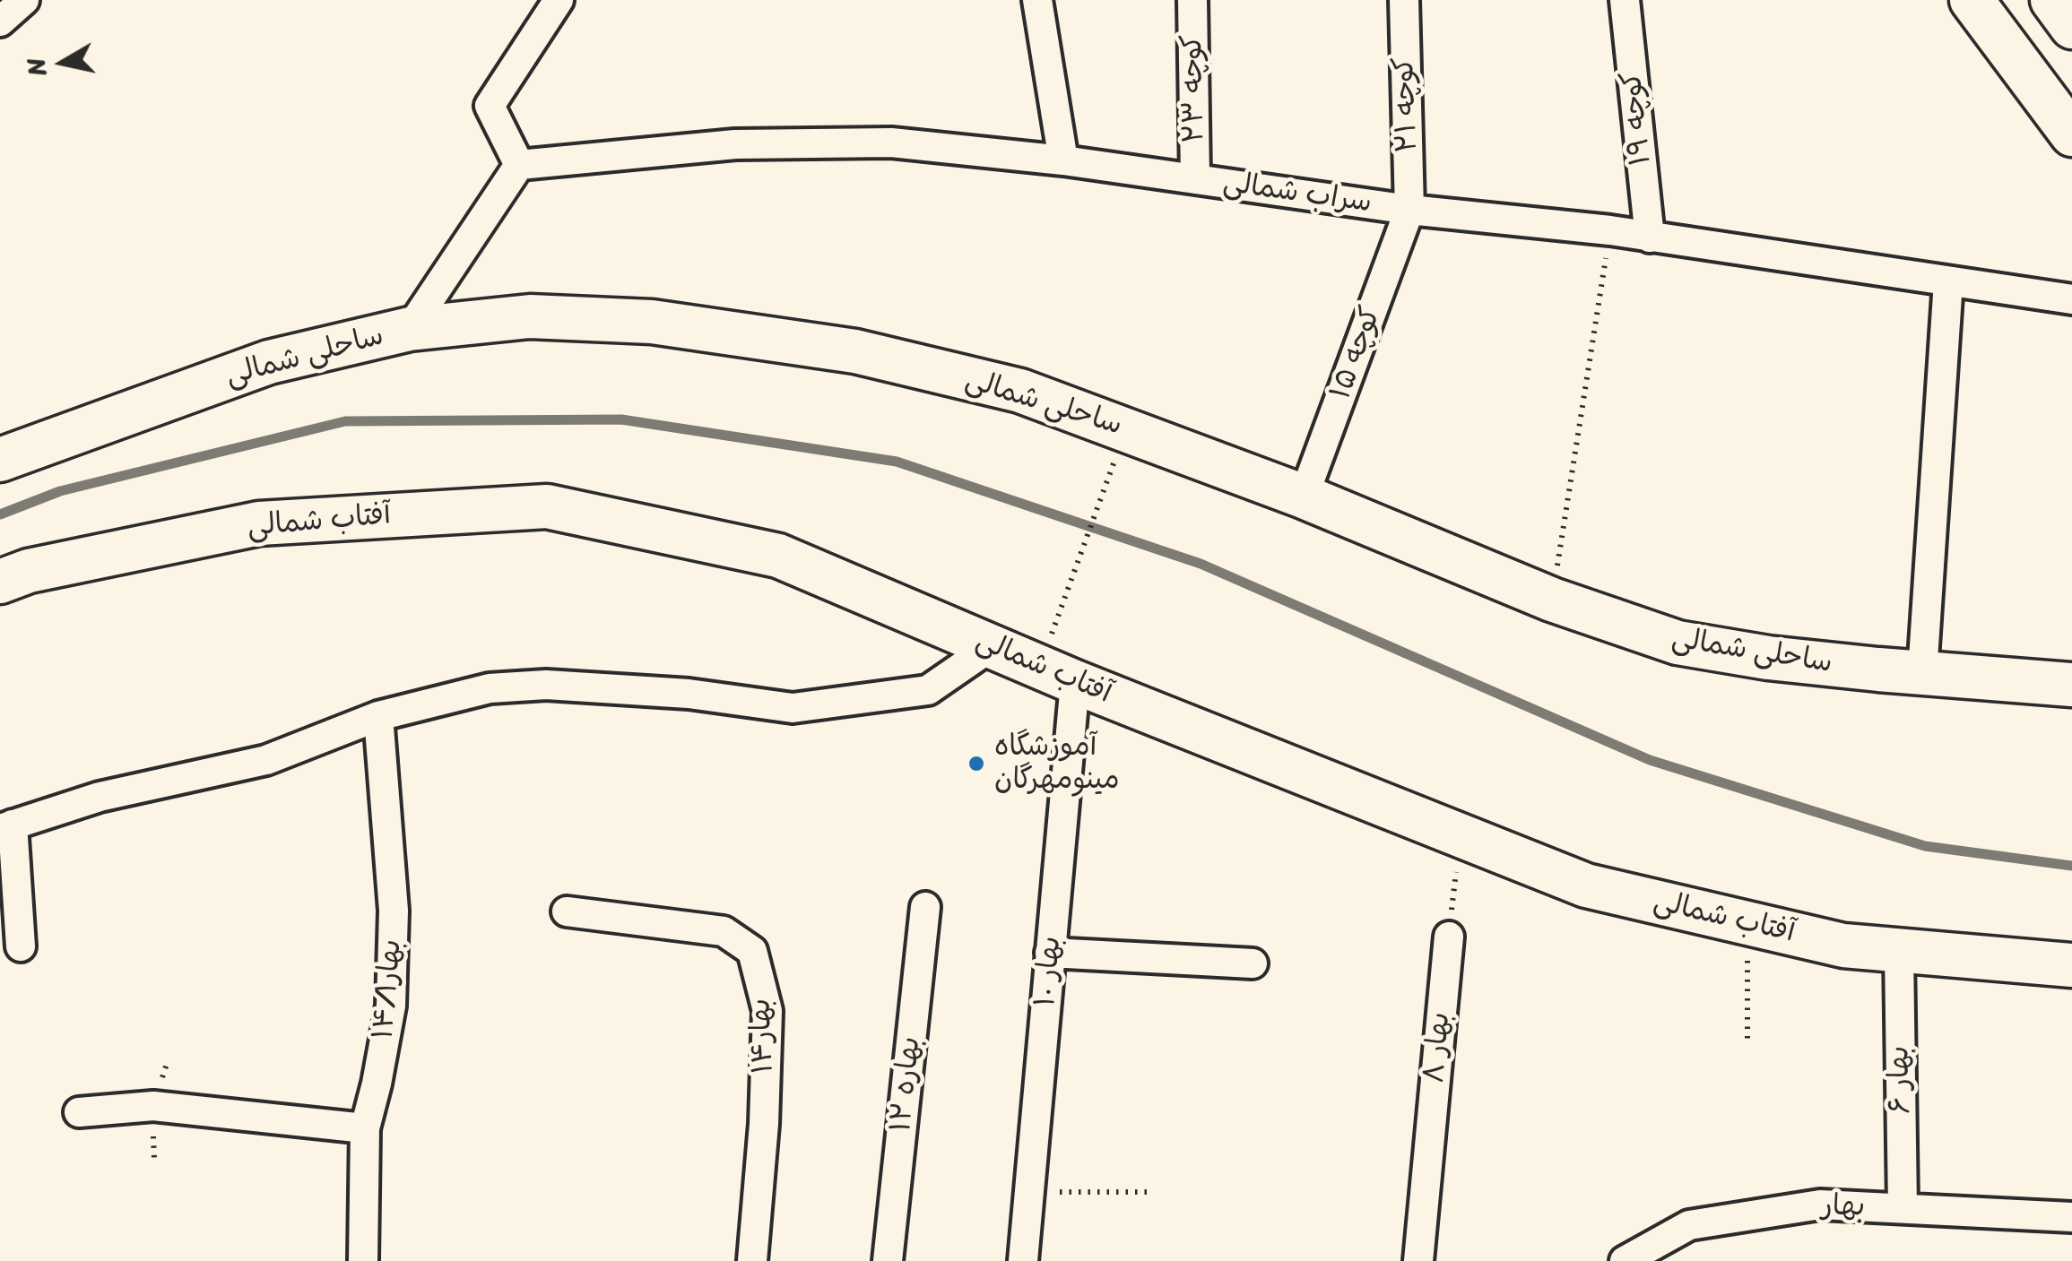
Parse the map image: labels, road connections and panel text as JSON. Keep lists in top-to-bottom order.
{
  "streets": {
    "street": [
      "کوچه ۲۳",
      "کوچه ۲۱",
      "کوچه ۱۹",
      "سراب شمالی",
      "کوچه ۱۵",
      "ساحلی شمالی",
      "آفتاب شمالی",
      "بهار ۱۰",
      "بهار۱۴/۱",
      "بهار۱۴",
      "بهار ۸",
      "بهار ۶",
      "بهاره ۱۲",
      "بهار"
    ]
  },
  "crossings": [
    ["کوچه ۲۳", "سراب شمالی"],
    ["کوچه ۲۱", "سراب شمالی"],
    ["کوچه ۲۱", "کوچه ۱۵"],
    ["کوچه ۱۹", "سراب شمالی"],
    ["سراب شمالی", "کوچه ۱۵"],
    ["کوچه ۱۵", "ساحلی شمالی"],
    ["آفتاب شمالی", "بهار ۱۰"],
    ["آفتاب شمالی", "بهار ۶"],
    ["بهار ۶", "بهار"]
  ],
  "places": ["آموزشگاه مینومهرگان"],
  "north": "left"
}
